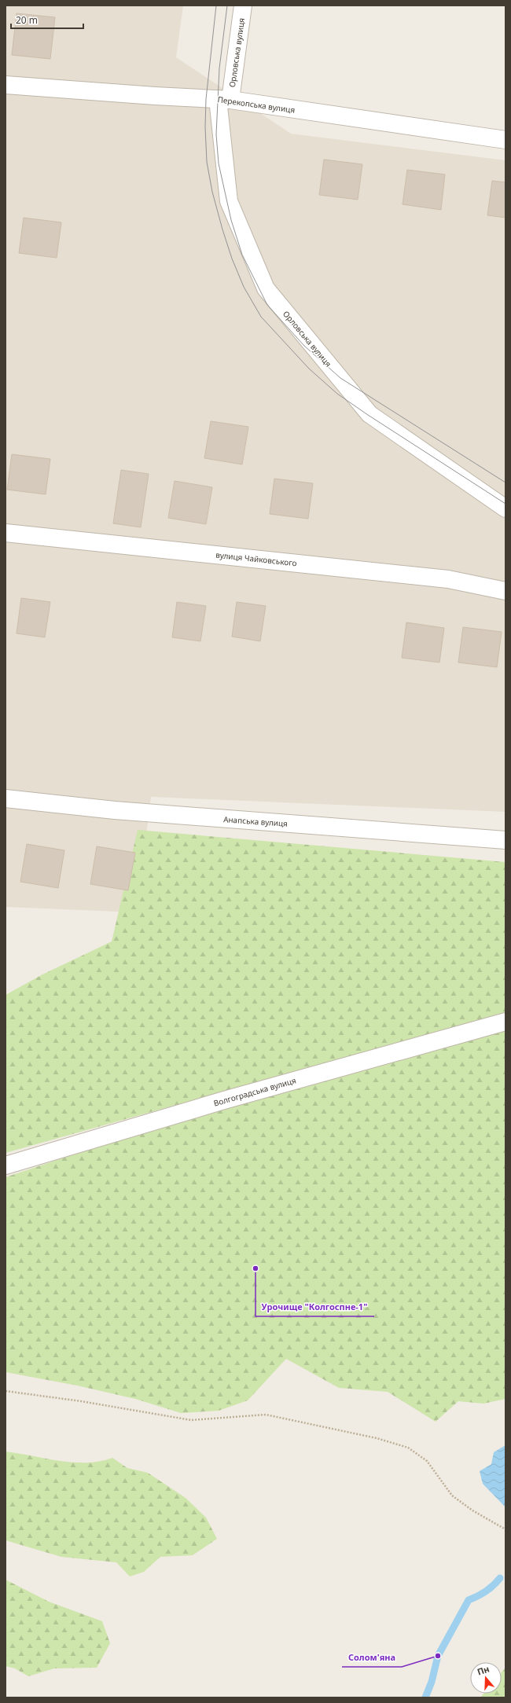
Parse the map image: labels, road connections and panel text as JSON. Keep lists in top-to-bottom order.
{
  "streets": {
    "street": [
      "Орловська вулиця",
      "Перекопська вулиця",
      "вулиця Чайковського",
      "Анапська вулиця",
      "Волгоградська вулиця"
    ]
  },
  "crossings": [
    ["Орловська вулиця", "Перекопська вулиця"]
  ],
  "places": ["Урочище \"Колгоспне-1\"", "Солом'яна"],
  "scale_bar": "20 m",
  "north": "top"
}
